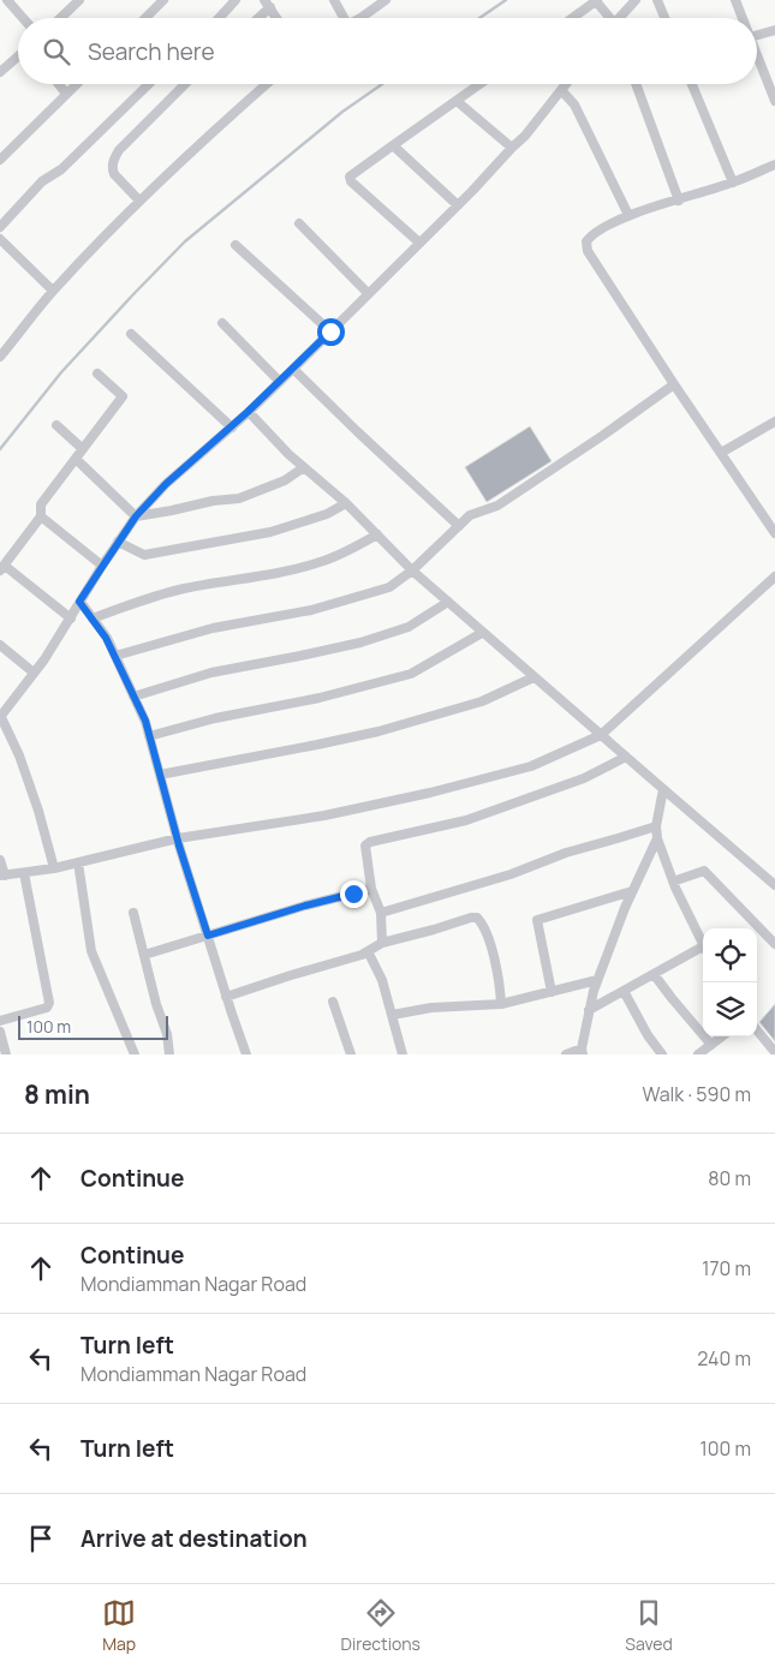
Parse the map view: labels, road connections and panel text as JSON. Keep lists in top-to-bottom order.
{
  "scale_bar": "100 m",
  "page": {
    "search": "Search here",
    "scale": "100 m",
    "heading": ["8 min", "Walk · 590 m"],
    "list": [
      ["Continue", "80 m"],
      ["Continue", "Mondiamman Nagar Road", "170 m"],
      ["Turn left", "Mondiamman Nagar Road", "240 m"],
      ["Turn left", "100 m"],
      "Arrive at destination"
    ],
    "nav": ["Map", "Directions", "Saved"]
  }
}
